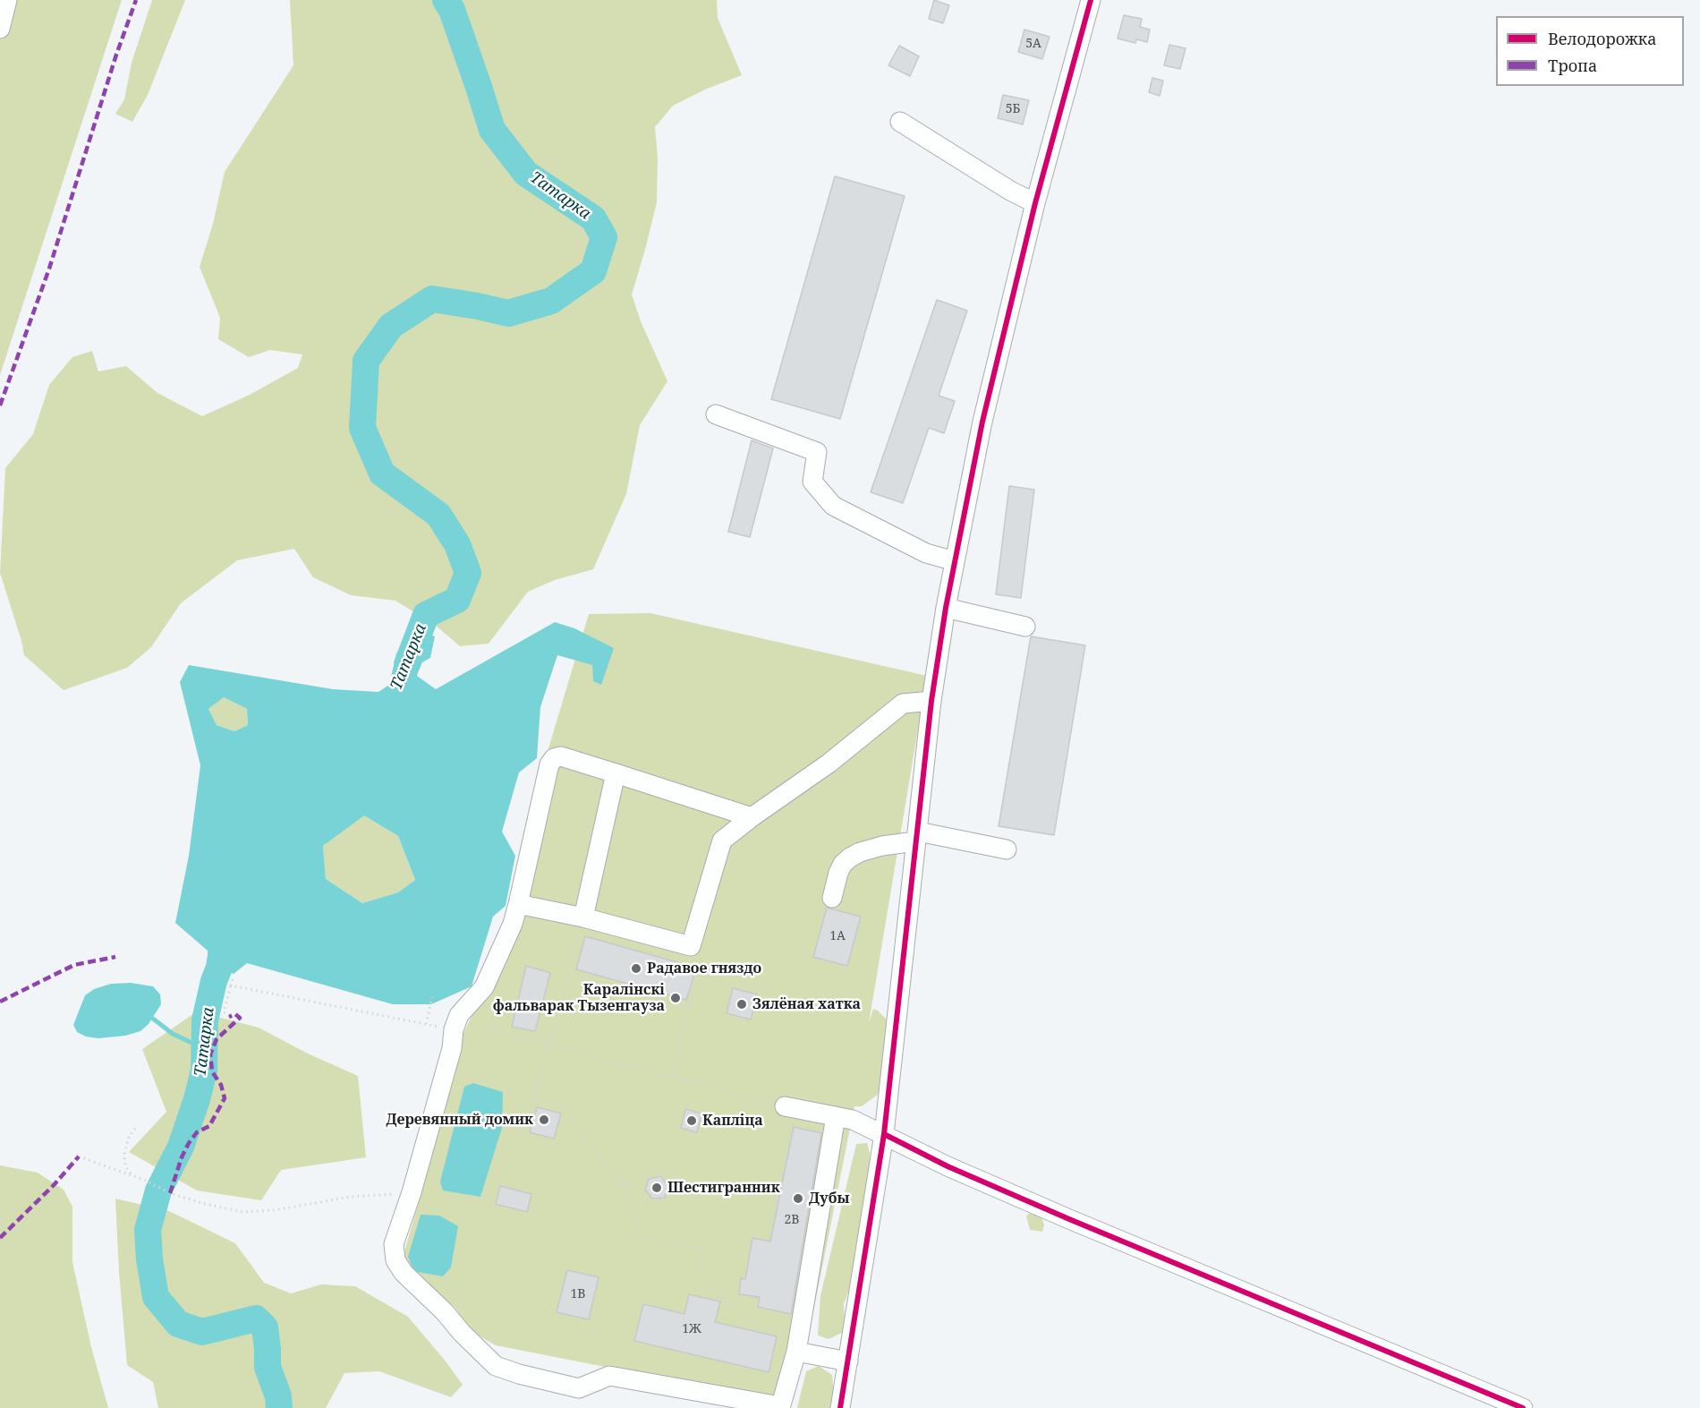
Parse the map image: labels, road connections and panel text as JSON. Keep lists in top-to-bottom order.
{
  "water": ["Татарка"],
  "places": [
    "Радавое гняздо",
    "Каралінскі фальварак Тызенгауза",
    "Зялёная хатка",
    "Деревянный домик",
    "Капліца",
    "Шестигранник",
    "Дубы"
  ],
  "house_numbers": [
    "5А",
    "5Б",
    "1А",
    "2В",
    "1В",
    "1Ж"
  ],
  "legend": ["Велодорожка", "Тропа"]
}
